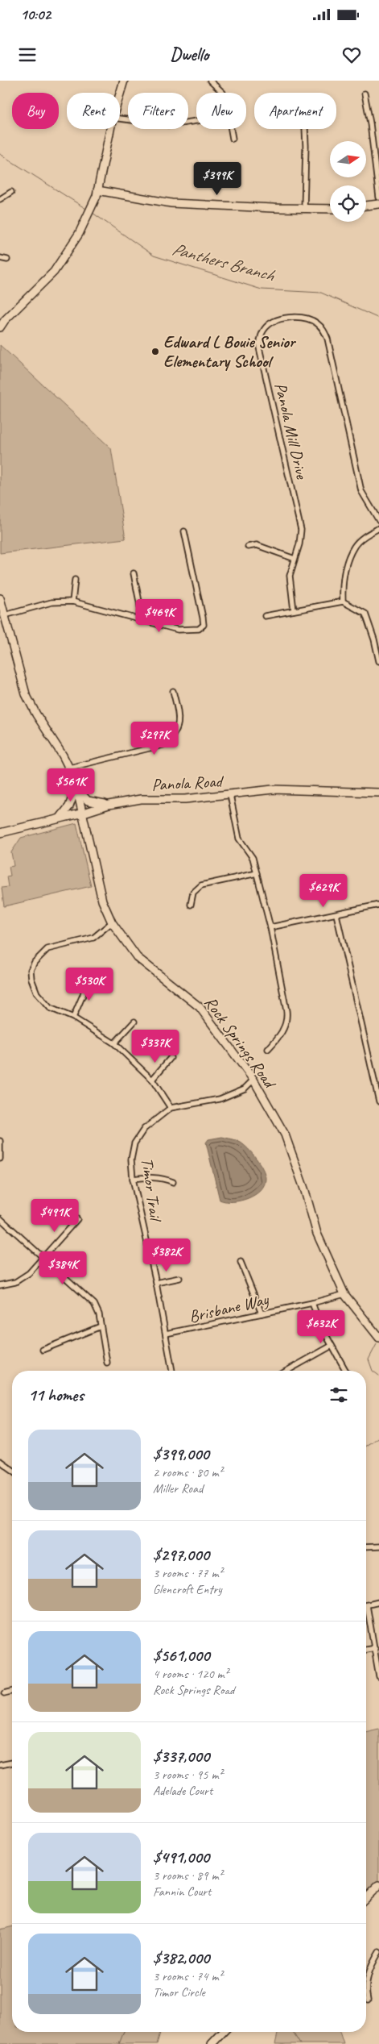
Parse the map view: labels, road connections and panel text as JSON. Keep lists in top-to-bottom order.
{
  "streets": {
    "street": [
      "Panola Mill Drive",
      "Panola Road",
      "Rock Springs Road",
      "Timor Trail",
      "Brisbane Way"
    ]
  },
  "crossings": [
    ["Panola Road", "Rock Springs Road"],
    ["Rock Springs Road", "Timor Trail"],
    ["Rock Springs Road", "Brisbane Way"],
    ["Timor Trail", "Brisbane Way"]
  ],
  "water": ["Panthers Branch"],
  "places": ["Edward L Bouie Senior Elementary School"],
  "north": "right",
  "page": {
    "status": "10:02",
    "header": "Dwello",
    "chip": [
      "Buy",
      "Rent",
      "Filters",
      "New",
      "Apartment"
    ],
    "price": [
      "$399K",
      "$469K",
      "$297K",
      "$561K",
      "$629K",
      "$530K",
      "$337K",
      "$491K",
      "$382K",
      "$384K",
      "$632K"
    ],
    "heading": "11 homes",
    "list": [
      {
        "name": "$399,000",
        "note": "2 rooms · 80 m² · Miller Road"
      },
      {
        "name": "$297,000",
        "note": "3 rooms · 77 m² · Glencroft Entry"
      },
      {
        "name": "$561,000",
        "note": "4 rooms · 120 m² · Rock Springs Road"
      },
      {
        "name": "$337,000",
        "note": "3 rooms · 95 m² · Adelade Court"
      },
      {
        "name": "$491,000",
        "note": "3 rooms · 89 m² · Fannin Court"
      },
      {
        "name": "$382,000",
        "note": "3 rooms · 74 m² · Timor Circle"
      }
    ]
  }
}
